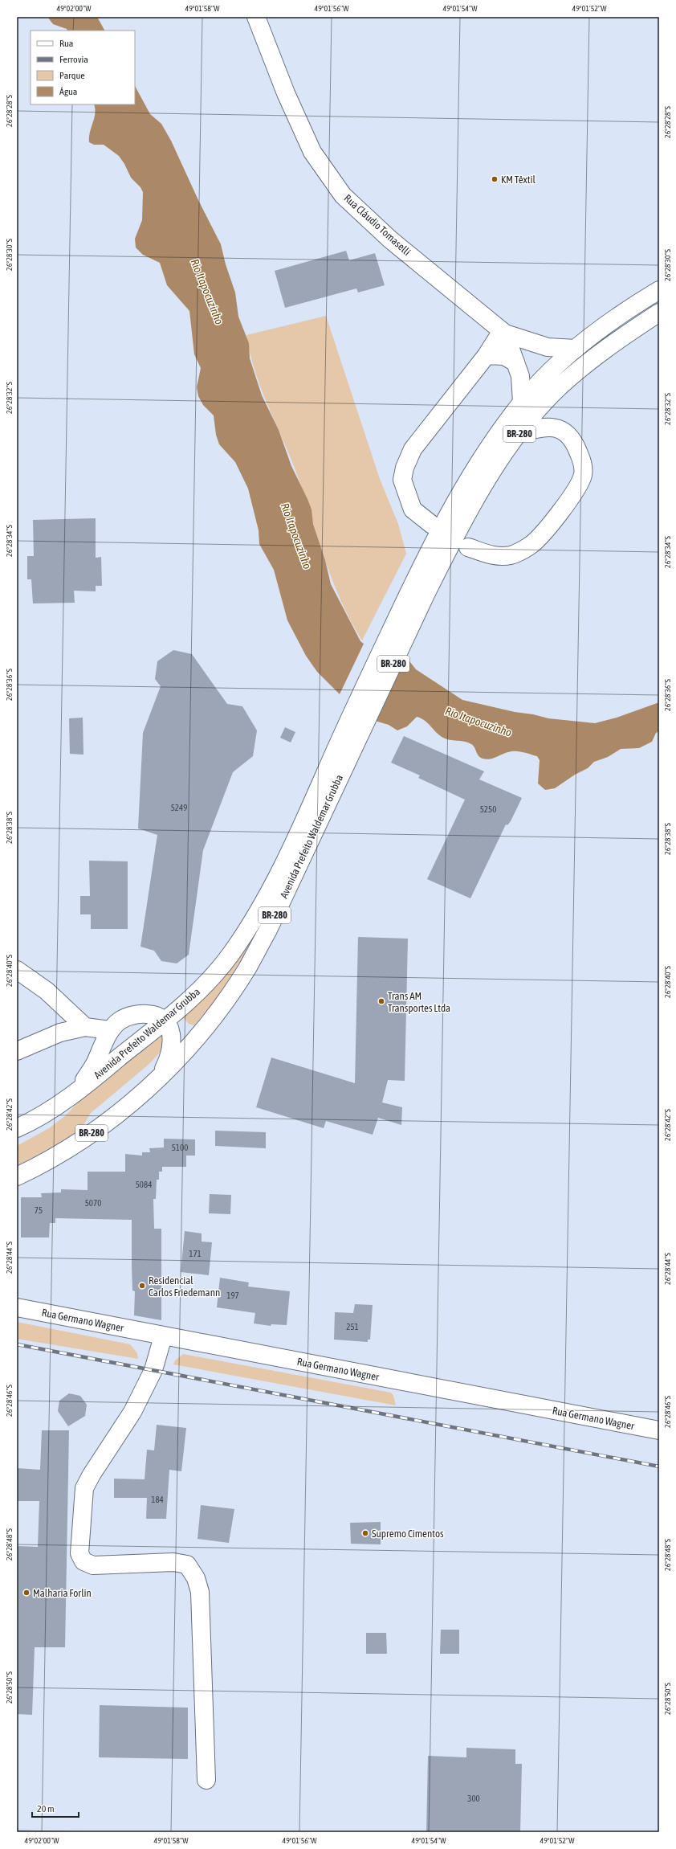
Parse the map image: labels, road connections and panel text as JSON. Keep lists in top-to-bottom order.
{
  "streets": {
    "main road": [
      "Rua Cláudio Tomaselli",
      "BR-280",
      "Avenida Prefeito Waldemar Grubba",
      "Rua Germano Wagner"
    ]
  },
  "crossings": [
    ["Rua Cláudio Tomaselli", "BR-280"],
    ["BR-280", "Avenida Prefeito Waldemar Grubba"]
  ],
  "water": ["Rio Itapocuzinho"],
  "places": [
    "KM Têxtil",
    "Trans AM Transportes Ltda",
    "Residencial Carlos Friedemann",
    "Supremo Cimentos",
    "Malharia Forlin"
  ],
  "house_numbers": [
    "5249",
    "5250",
    "5100",
    "5084",
    "5070",
    "75",
    "171",
    "197",
    "251",
    "184",
    "300"
  ],
  "legend": [
    "Rua",
    "Ferrovia",
    "Parque",
    "Água"
  ],
  "scale_bar": "20 m",
  "coordinates": [
    "49°02'00\"W",
    "49°01'58\"W",
    "49°01'56\"W",
    "49°01'54\"W",
    "49°01'52\"W",
    "26°28'28\"S",
    "26°28'30\"S",
    "26°28'32\"S",
    "26°28'34\"S",
    "26°28'36\"S",
    "26°28'38\"S",
    "26°28'40\"S",
    "26°28'42\"S",
    "26°28'44\"S",
    "26°28'46\"S",
    "26°28'48\"S",
    "26°28'50\"S"
  ]
}
